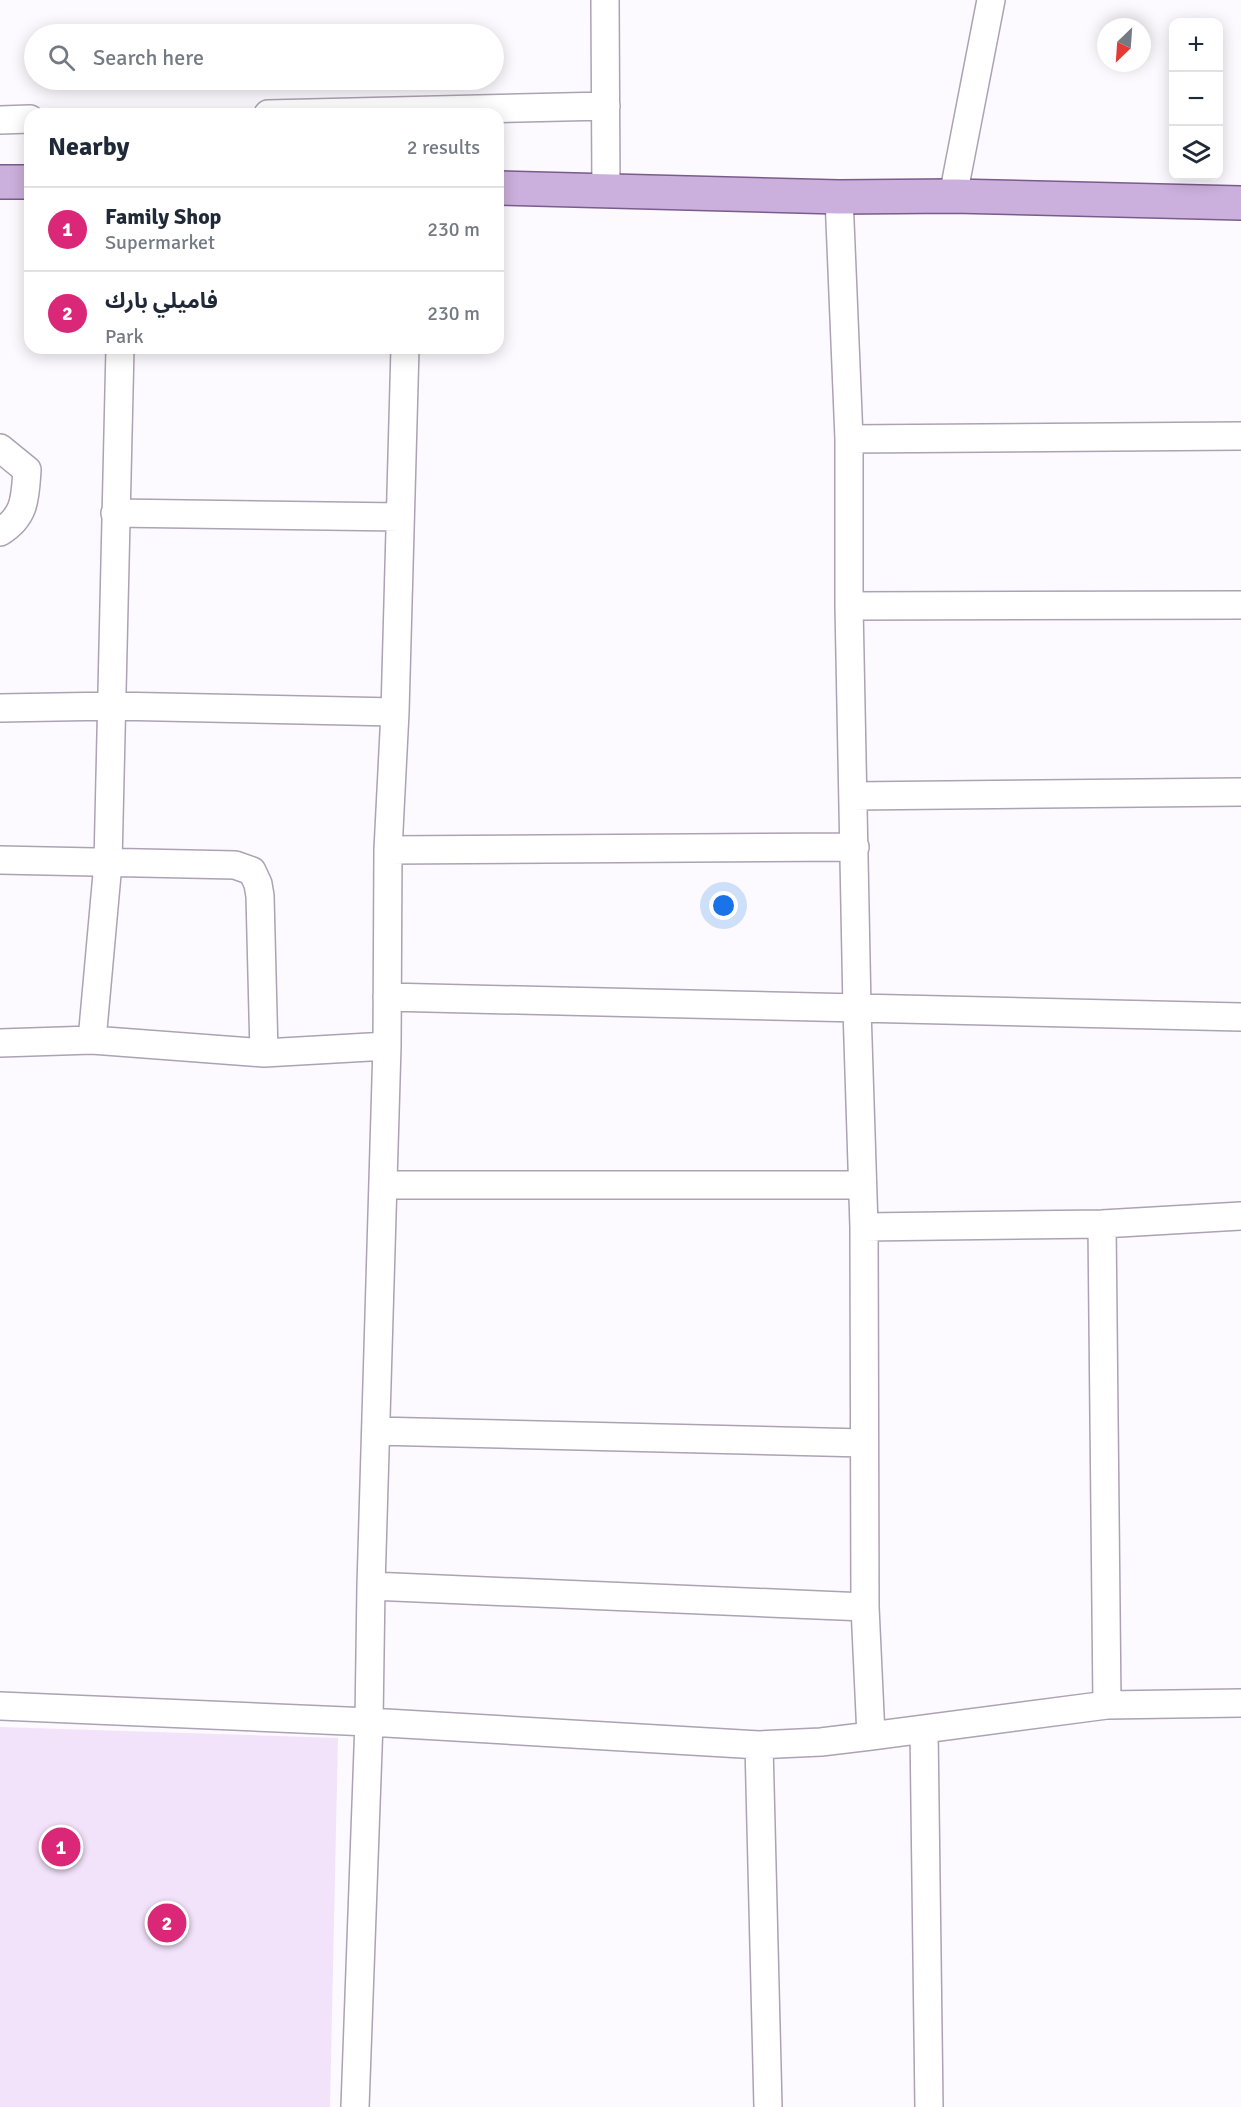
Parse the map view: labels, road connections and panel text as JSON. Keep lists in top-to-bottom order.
{
  "north": "bottom left",
  "page": {
    "map_buttons": ["+", "−"],
    "search": "Search here",
    "heading": ["Nearby", "2 results"],
    "list": [
      {
        "mark": "1",
        "name": "Family Shop",
        "note": "Supermarket",
        "value": "230 m"
      },
      {
        "mark": "2",
        "name": "فاميلي بارك",
        "note": "Park",
        "value": "230 m"
      }
    ],
    "pins": ["1", "2"]
  }
}
